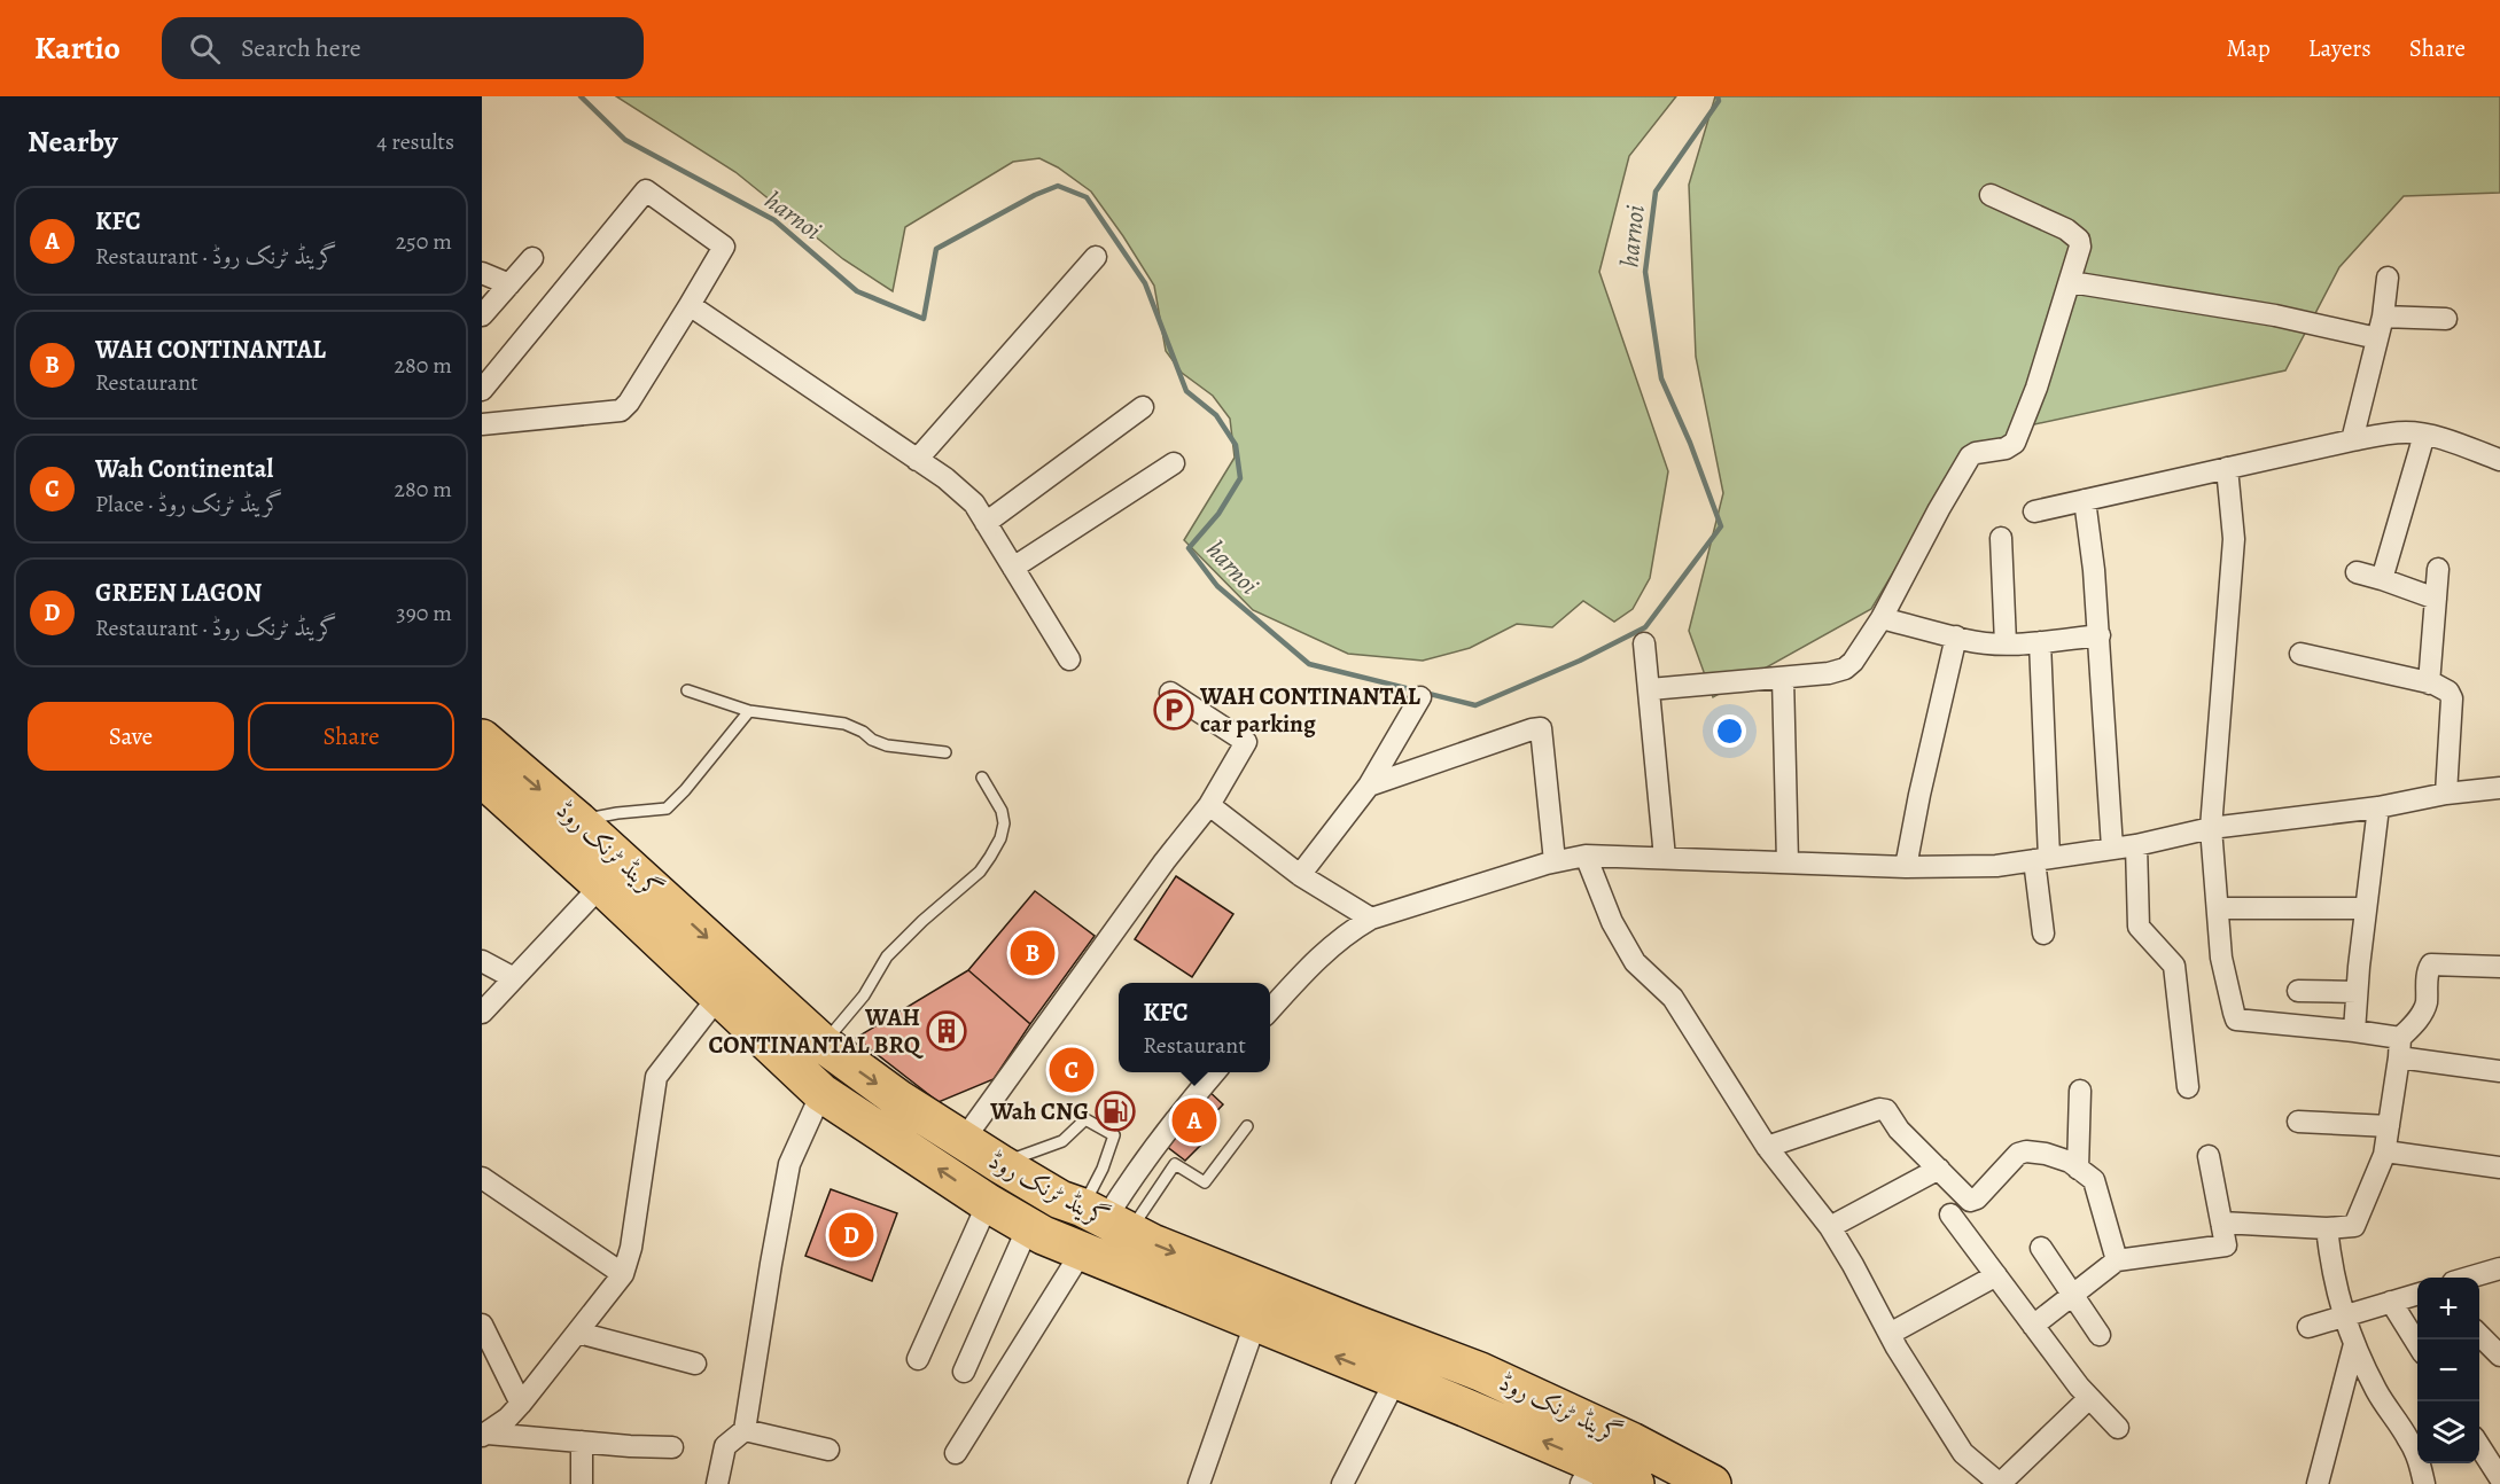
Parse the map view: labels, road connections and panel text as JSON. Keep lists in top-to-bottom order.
{
  "streets": {
    "highway": ["گرینڈ ٹرنک روڈ"]
  },
  "water": ["harnoi"],
  "places": {
    "parking": ["WAH CONTINANTAL car parking"],
    "building": ["WAH CONTINANTAL BRQ"],
    "fuel station": ["Wah CNG"]
  },
  "page": {
    "header": "Kartio",
    "search": "Search here",
    "nav": ["Map", "Layers", "Share"],
    "heading": ["Nearby", "4 results"],
    "list": [
      {
        "mark": "A",
        "name": "KFC",
        "note": "Restaurant · گرینڈ ٹرنک روڈ",
        "value": "250 m"
      },
      {
        "mark": "B",
        "name": "WAH CONTINANTAL",
        "note": "Restaurant",
        "value": "280 m"
      },
      {
        "mark": "C",
        "name": "Wah Continental",
        "note": "Place · گرینڈ ٹرنک روڈ",
        "value": "280 m"
      },
      {
        "mark": "D",
        "name": "GREEN LAGON",
        "note": "Restaurant · گرینڈ ٹرنک روڈ",
        "value": "390 m"
      }
    ],
    "buttons": ["Save", "Share"],
    "pins": [
      "B",
      "C",
      "A",
      "D"
    ],
    "popup": ["KFC", "Restaurant"],
    "map_buttons": ["+", "−"]
  }
}
